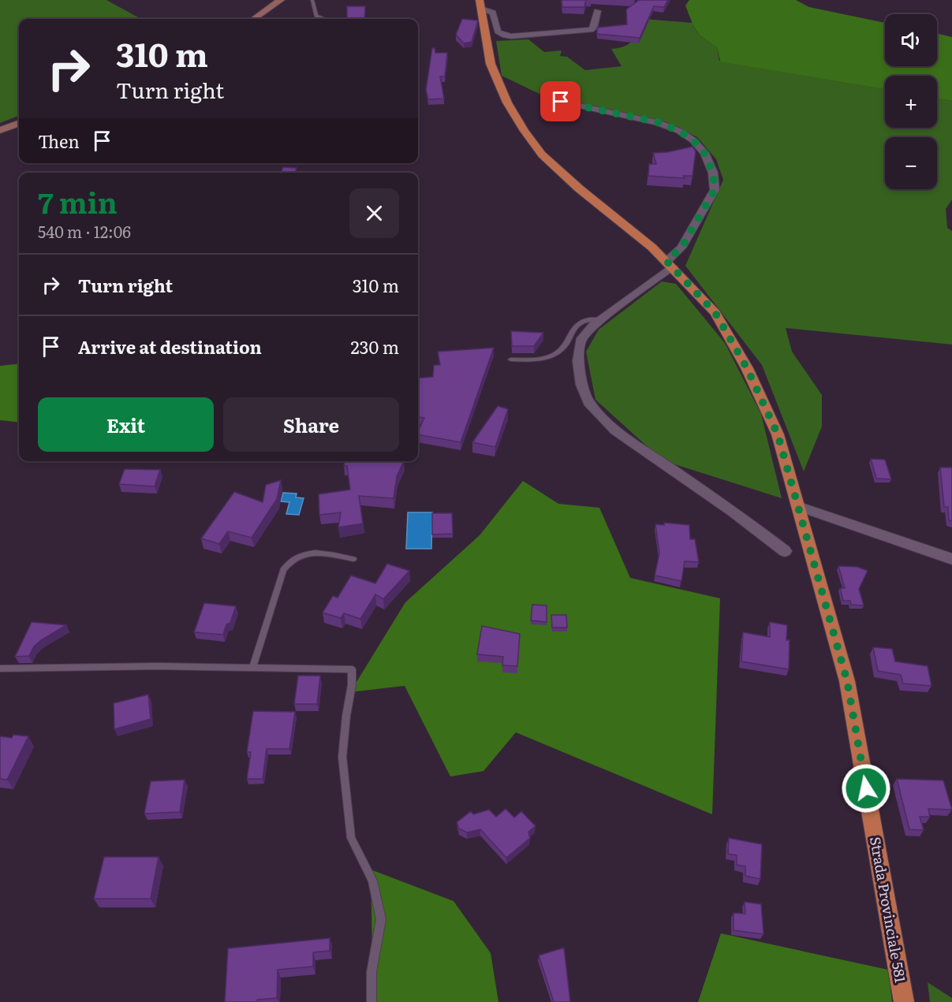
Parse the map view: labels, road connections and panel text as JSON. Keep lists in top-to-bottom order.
{
  "streets": {
    "main road": ["Strada Provinciale 581"]
  },
  "page": {
    "map_buttons": ["+", "−"],
    "turn": ["310 m", "Turn right"],
    "then": "Then",
    "heading": ["7 min", "540 m · 12:06"],
    "list": [
      {
        "name": "Turn right",
        "value": "310 m"
      },
      {
        "name": "Arrive at destination",
        "value": "230 m"
      }
    ],
    "buttons": ["Exit", "Share"]
  }
}
